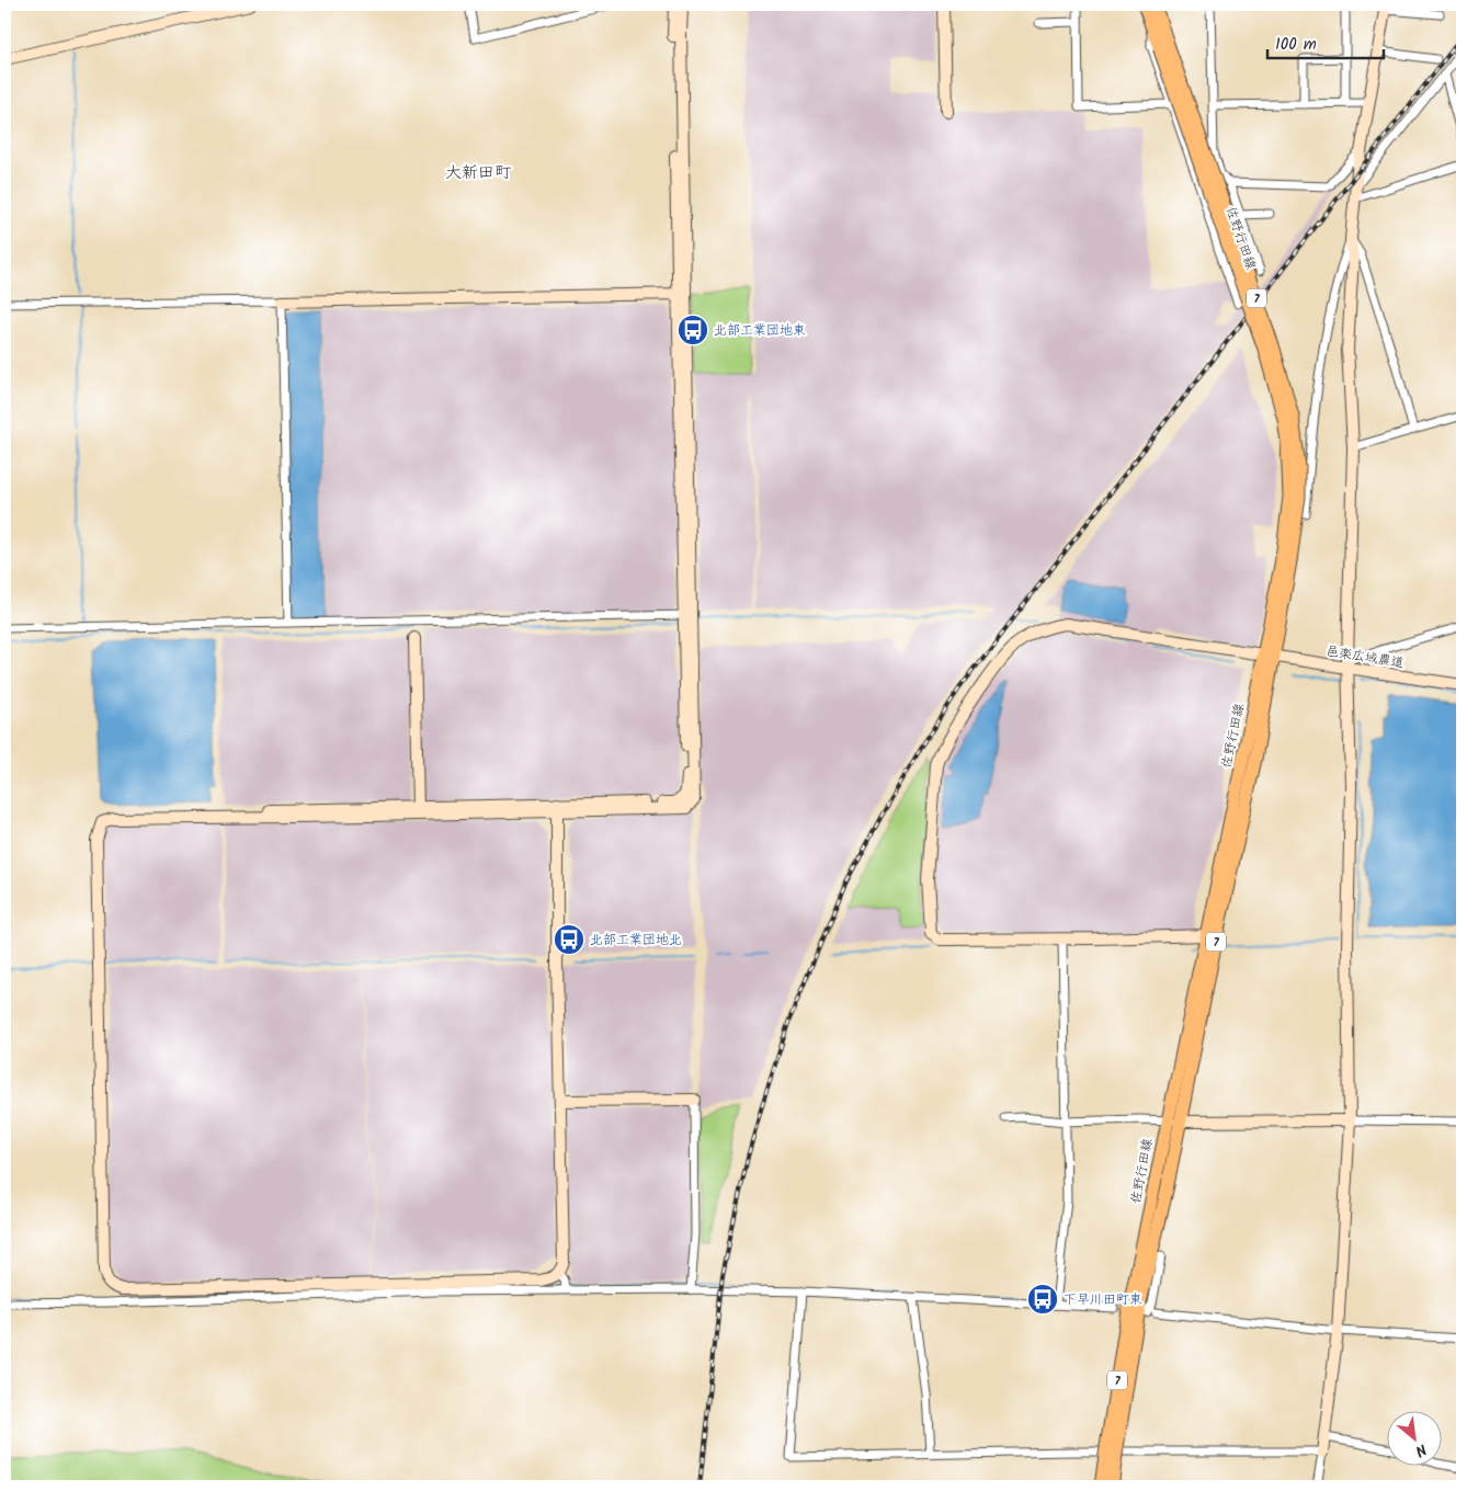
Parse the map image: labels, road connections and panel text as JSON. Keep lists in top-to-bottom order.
{
  "streets": {
    "main road": ["佐野行田線", "7"],
    "street": ["邑楽広域農道"]
  },
  "crossings": [
    ["佐野行田線", "邑楽広域農道"]
  ],
  "districts": ["大新田町"],
  "places": {
    "bus stop": ["北部工業団地東", "北部工業団地北", "下早川田町東"]
  },
  "scale_bar": "100 m",
  "north": "bottom right"
}
